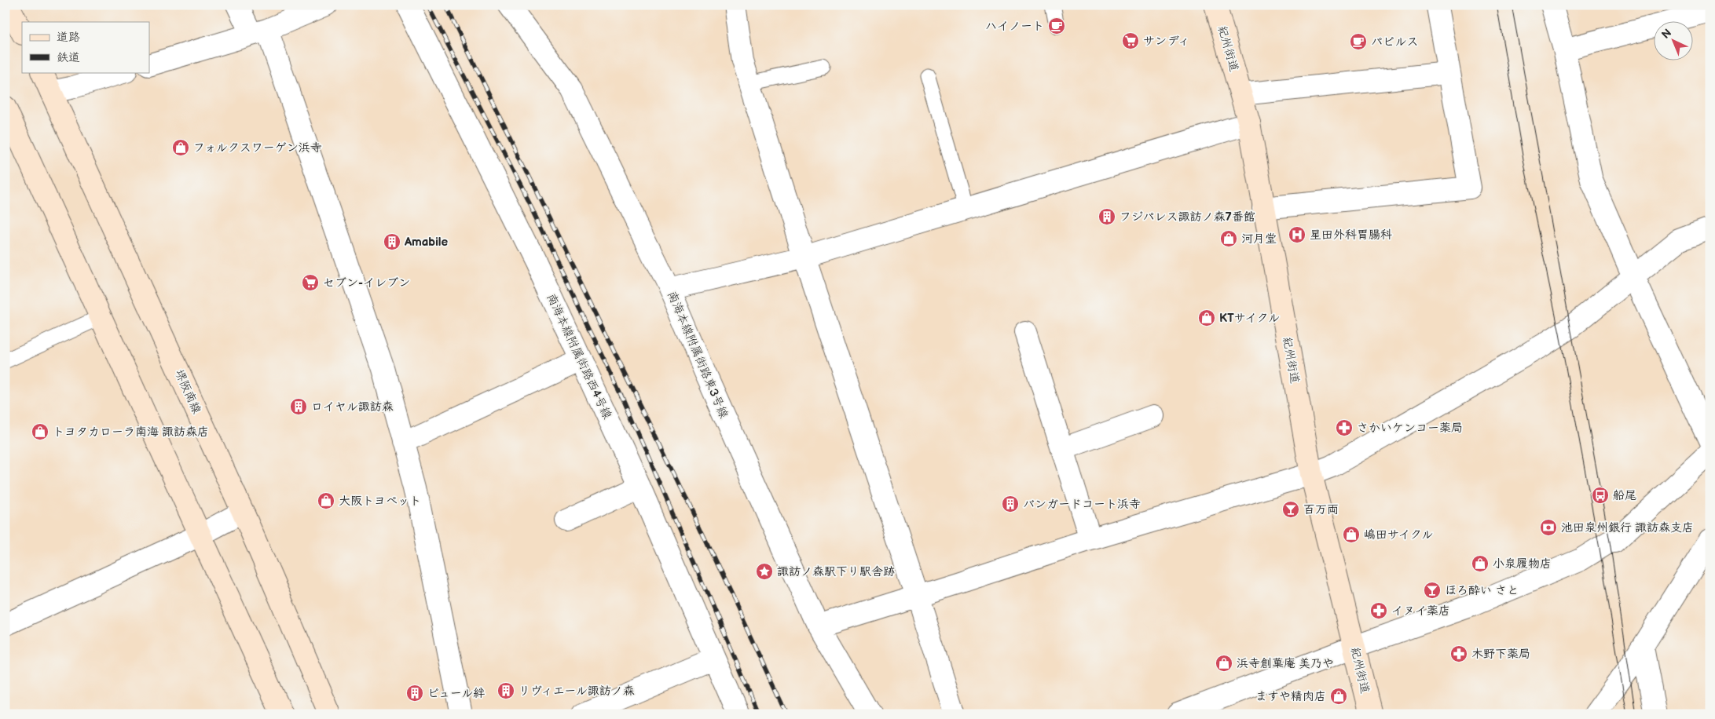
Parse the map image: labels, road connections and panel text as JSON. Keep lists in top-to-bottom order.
{
  "streets": {
    "main road": ["紀州街道", "堺阪南線"],
    "street": ["南海本線附属街路東3号線", "南海本線附属街路西4号線"]
  },
  "places": {
    "cafe": ["ハイノート", "パピルス"],
    "supermarket": ["サンディ", "セブン-イレブン"],
    "shop": [
      "フォルクスワーゲン浜寺",
      "河月堂",
      "KTサイクル",
      "トヨタカローラ南海 諏訪森店",
      "大阪トヨペット",
      "嶋田サイクル",
      "小泉履物店",
      "浜寺創菓庵 美乃や",
      "ますや精肉店"
    ],
    "building": [
      "フジパレス諏訪ノ森7番館",
      "Amabile",
      "ロイヤル諏訪森",
      "バンガードコート浜寺",
      "リヴィエール諏訪ノ森",
      "ピュール絆"
    ],
    "hospital": ["星田外科胃腸科"],
    "pharmacy": ["さかいケンコー薬局", "イヌイ薬店", "木野下薬局"],
    "bus stop": ["船尾"],
    "bar": ["百万両", "ほろ酔い さと"],
    "bank": ["池田泉州銀行 諏訪森支店"],
    "place": ["諏訪ノ森駅下り駅舎跡"]
  },
  "legend": ["道路", "鉄道"],
  "north": "top left"
}
